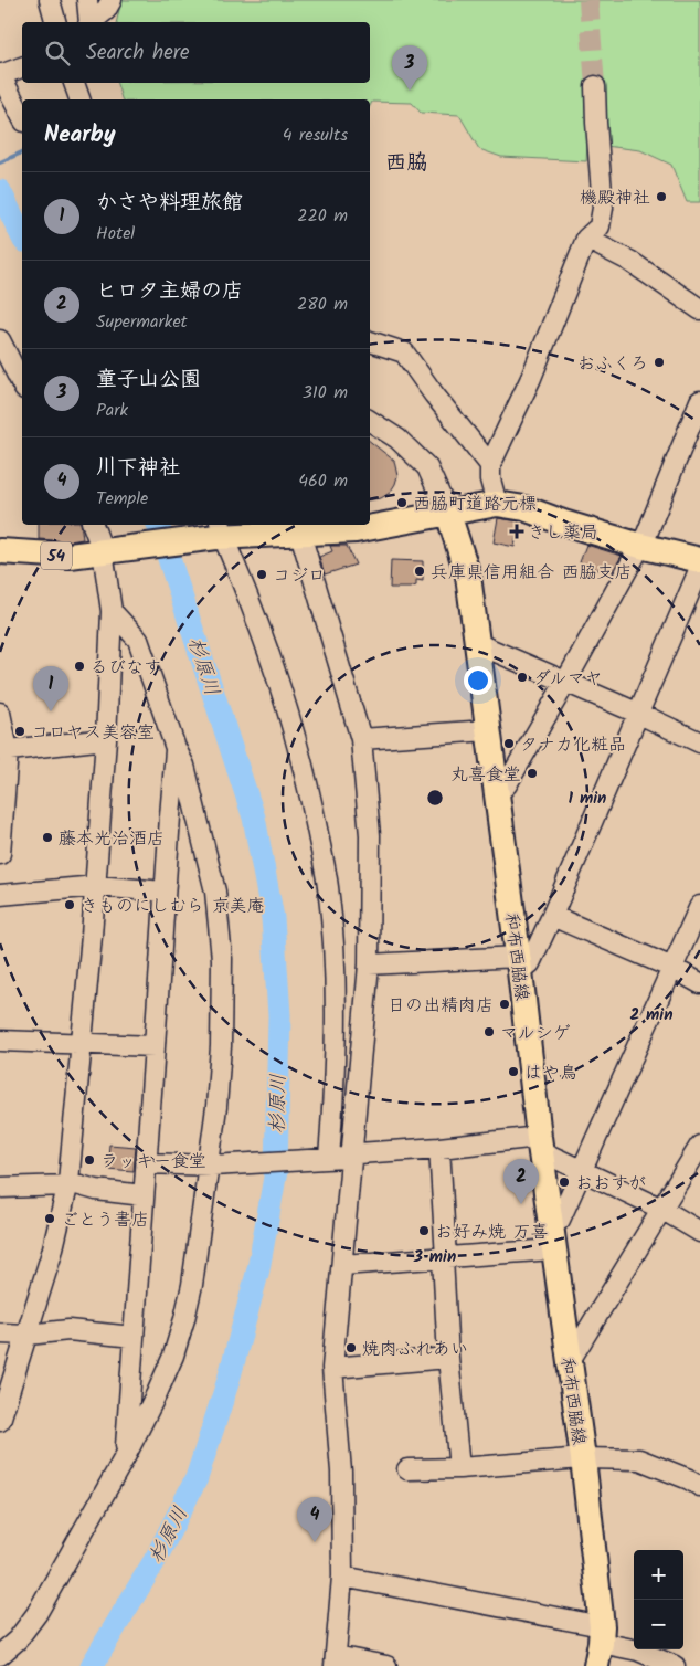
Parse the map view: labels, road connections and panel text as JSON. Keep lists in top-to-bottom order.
{
  "streets": {
    "main road": ["54", "和布西脇線"]
  },
  "crossings": [
    ["54", "和布西脇線"]
  ],
  "districts": ["西脇"],
  "water": ["杉原川"],
  "places": {
    "other": [
      "機殿神社",
      "おふくろ",
      "西脇町道路元標",
      "兵庫県信用組合 西脇支店",
      "コジロ",
      "るびなす",
      "ダルマヤ",
      "コロヤス美容室",
      "タナカ化粧品",
      "丸喜食堂",
      "藤本光治酒店",
      "きものにしむら 京美庵",
      "日の出精肉店",
      "マルシゲ",
      "はや鳥",
      "ラッキー食堂",
      "おおすが",
      "ごとう書店",
      "お好み焼 万喜",
      "焼肉ふれあい"
    ],
    "health": ["きし薬局"]
  },
  "page": {
    "search": "Search here",
    "pins": [
      "3",
      "1",
      "2",
      "4"
    ],
    "heading": ["Nearby", "4 results"],
    "list": [
      {
        "mark": "1",
        "name": "かさや料理旅館",
        "note": "Hotel",
        "value": "220 m"
      },
      {
        "mark": "2",
        "name": "ヒロタ主婦の店",
        "note": "Supermarket",
        "value": "280 m"
      },
      {
        "mark": "3",
        "name": "童子山公園",
        "note": "Park",
        "value": "310 m"
      },
      {
        "mark": "4",
        "name": "川下神社",
        "note": "Temple",
        "value": "460 m"
      }
    ],
    "map_buttons": ["+", "−"]
  },
  "rings": ["1 min", "2 min", "3 min"]
}
